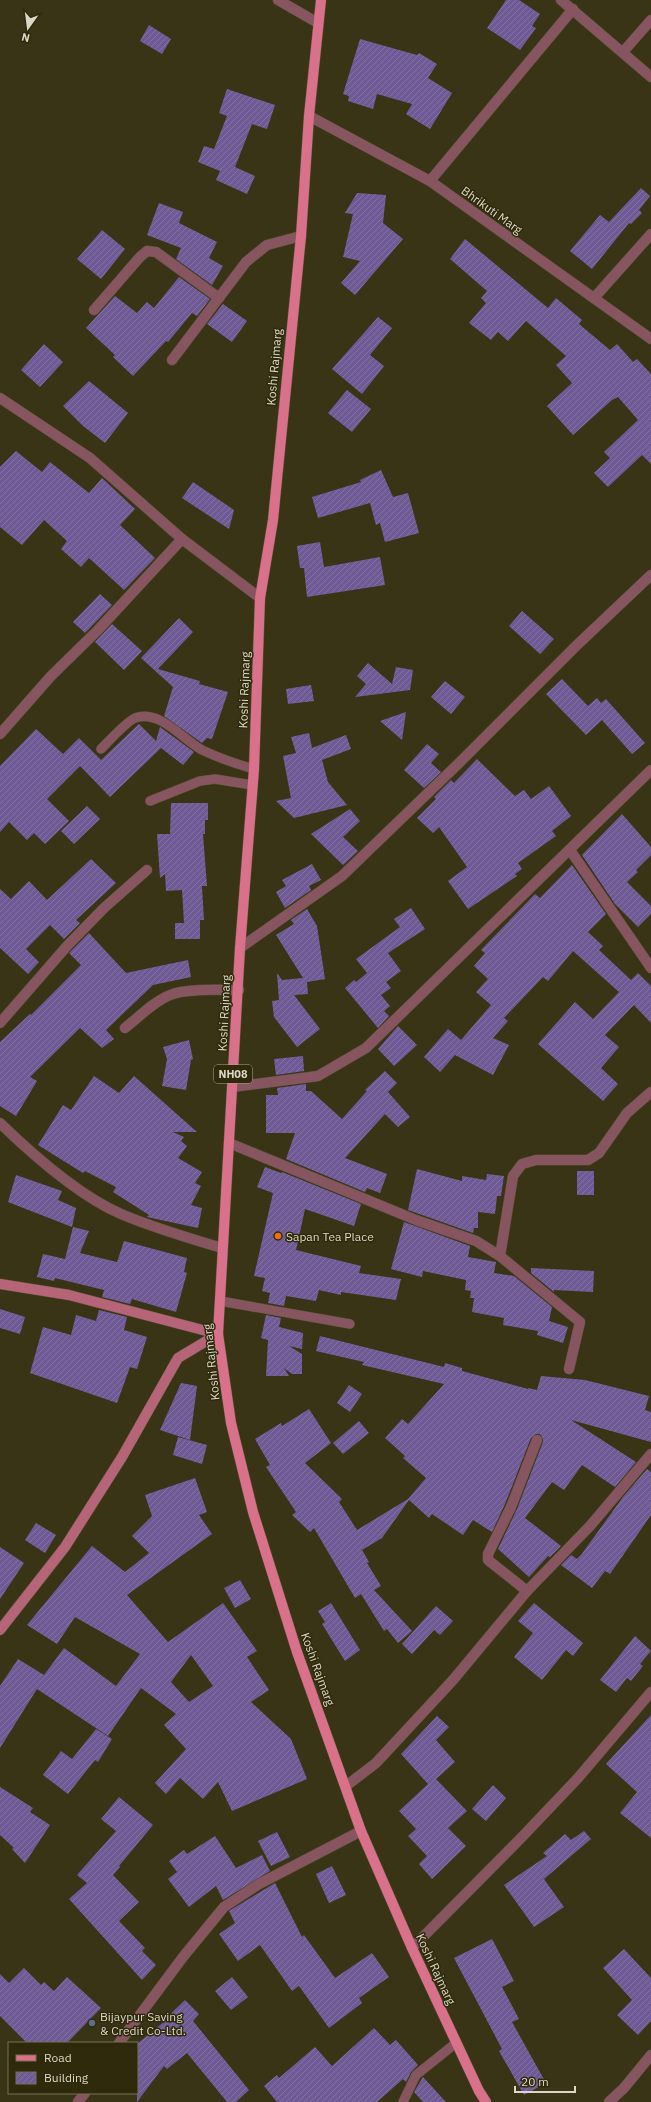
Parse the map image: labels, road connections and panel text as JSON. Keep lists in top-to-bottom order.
{
  "streets": {
    "main road": ["Koshi Rajmarg", "NH08"],
    "street": ["Bhrikuti Marg"]
  },
  "crossings": [
    ["Bhrikuti Marg", "Koshi Rajmarg"]
  ],
  "places": ["Sapan Tea Place", "Bijaypur Saving & Credit Co-Ltd."],
  "legend": ["Road", "Building"],
  "scale_bar": "20 m",
  "north": "bottom"
}
